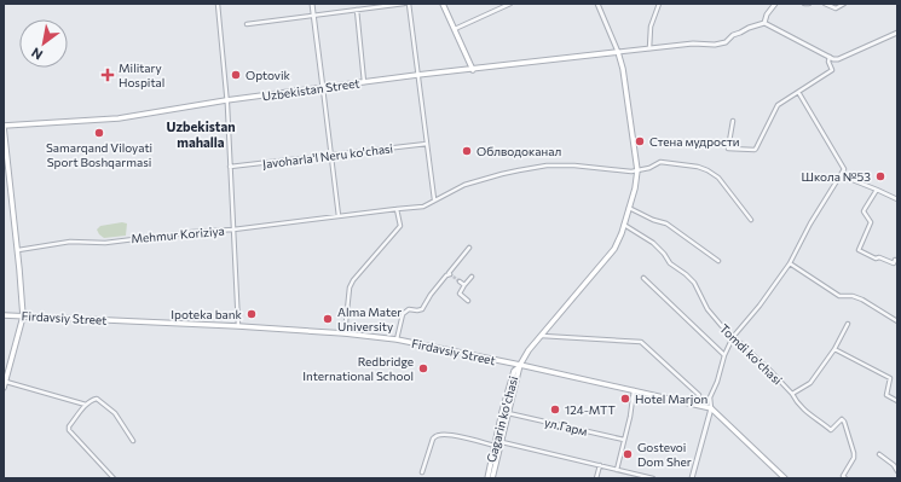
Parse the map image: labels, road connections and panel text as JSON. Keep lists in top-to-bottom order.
{
  "streets": {
    "main road": ["Uzbekistan Street", "Firdavsiy Street", "Gagarin ko'chasi"],
    "street": [
      "Javoharla'l Neru ko'chasi",
      "Mehmur Koriziya",
      "Tomdi ko'chasi",
      "ул.Гарм"
    ]
  },
  "crossings": [
    ["Firdavsiy Street", "Gagarin ko'chasi"]
  ],
  "districts": ["Uzbekistan mahalla"],
  "places": {
    "health": ["Military Hospital"],
    "other": [
      "Optovik",
      "Samarqand Viloyati Sport Boshqarmasi",
      "Стена мудрости",
      "Облводоканал",
      "Школа №53",
      "Ipoteka bank",
      "Alma Mater University",
      "Redbridge International School",
      "Hotel Marjon",
      "124-MTT",
      "Gostevoi Dom Sher"
    ]
  },
  "north": "bottom left"
}
